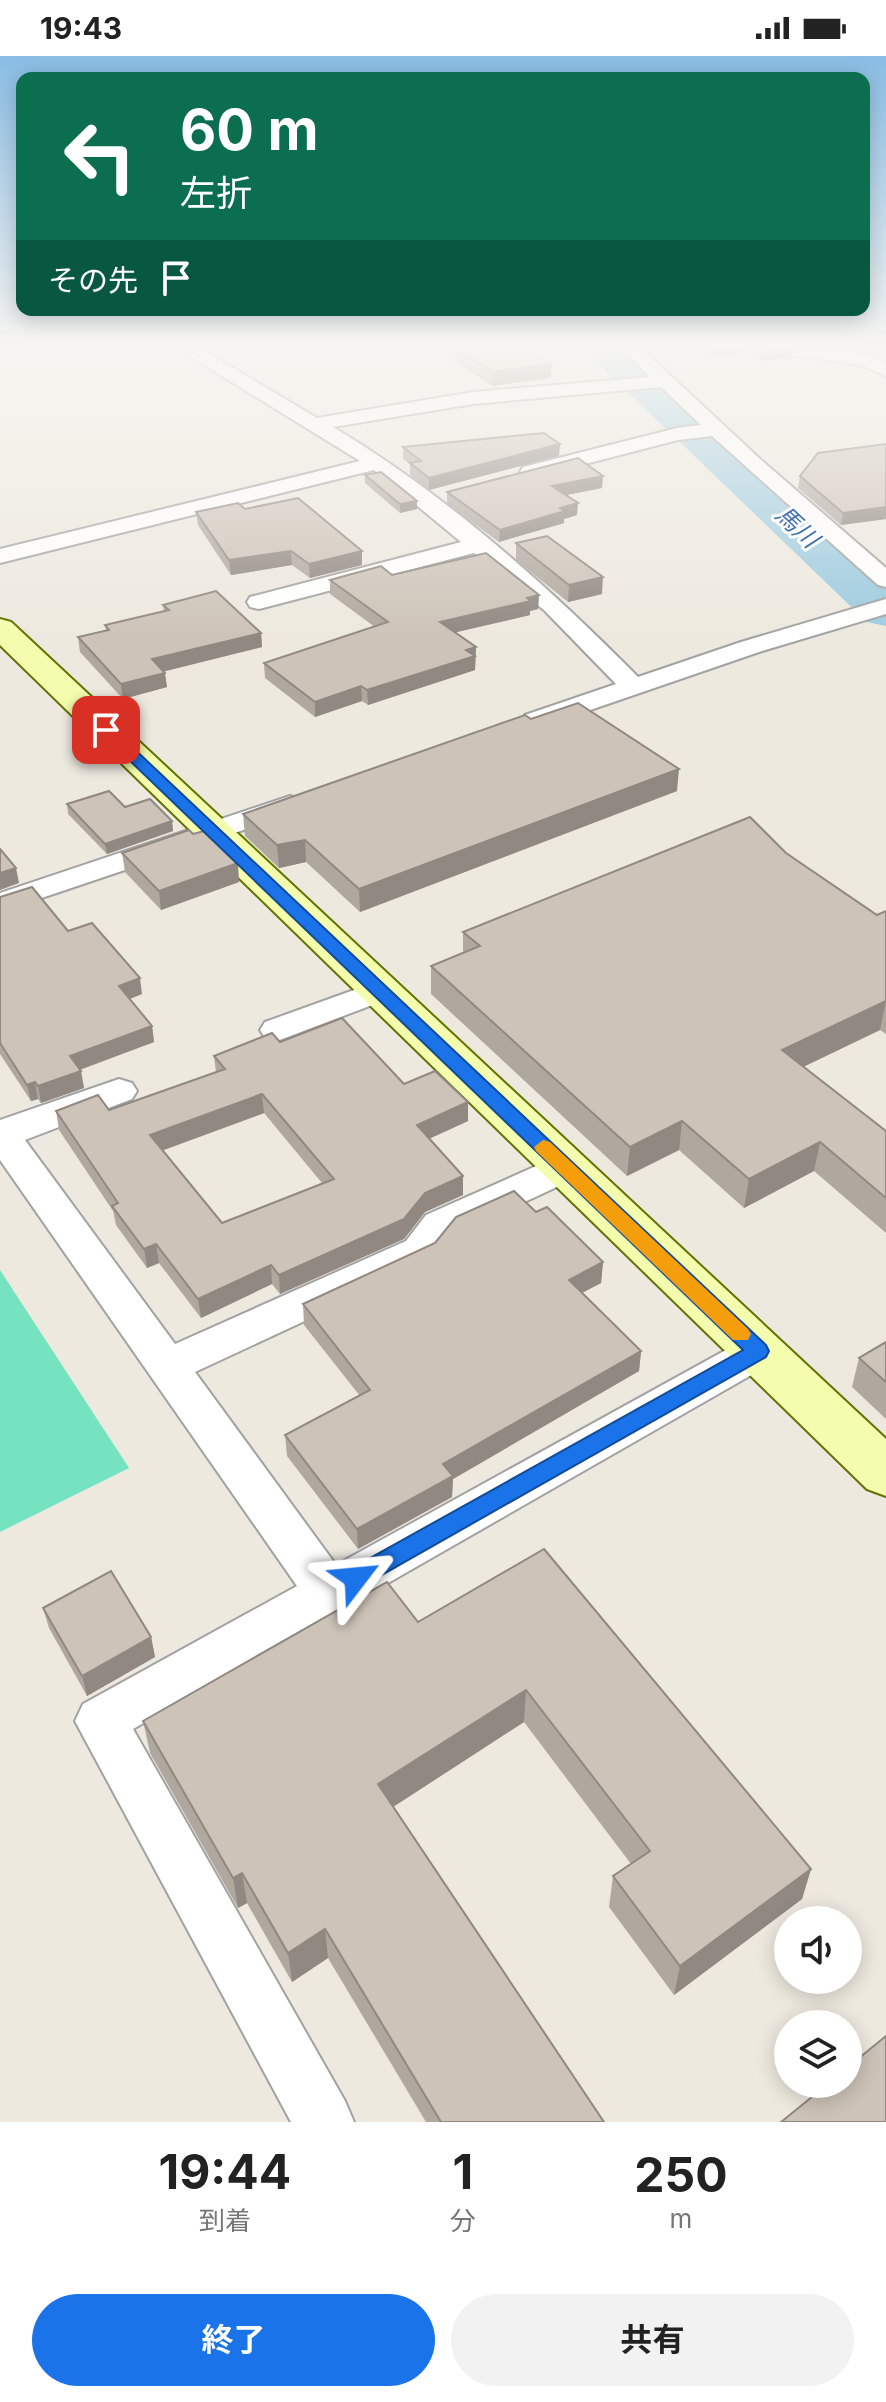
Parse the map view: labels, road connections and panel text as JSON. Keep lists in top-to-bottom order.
{
  "water": ["馬川"],
  "page": {
    "status": "19:43",
    "turn": ["60 m", "左折"],
    "then": "その先",
    "eta": [
      "19:44",
      "到着",
      "1",
      "分",
      "250",
      "m"
    ],
    "buttons": ["終了", "共有"]
  }
}
